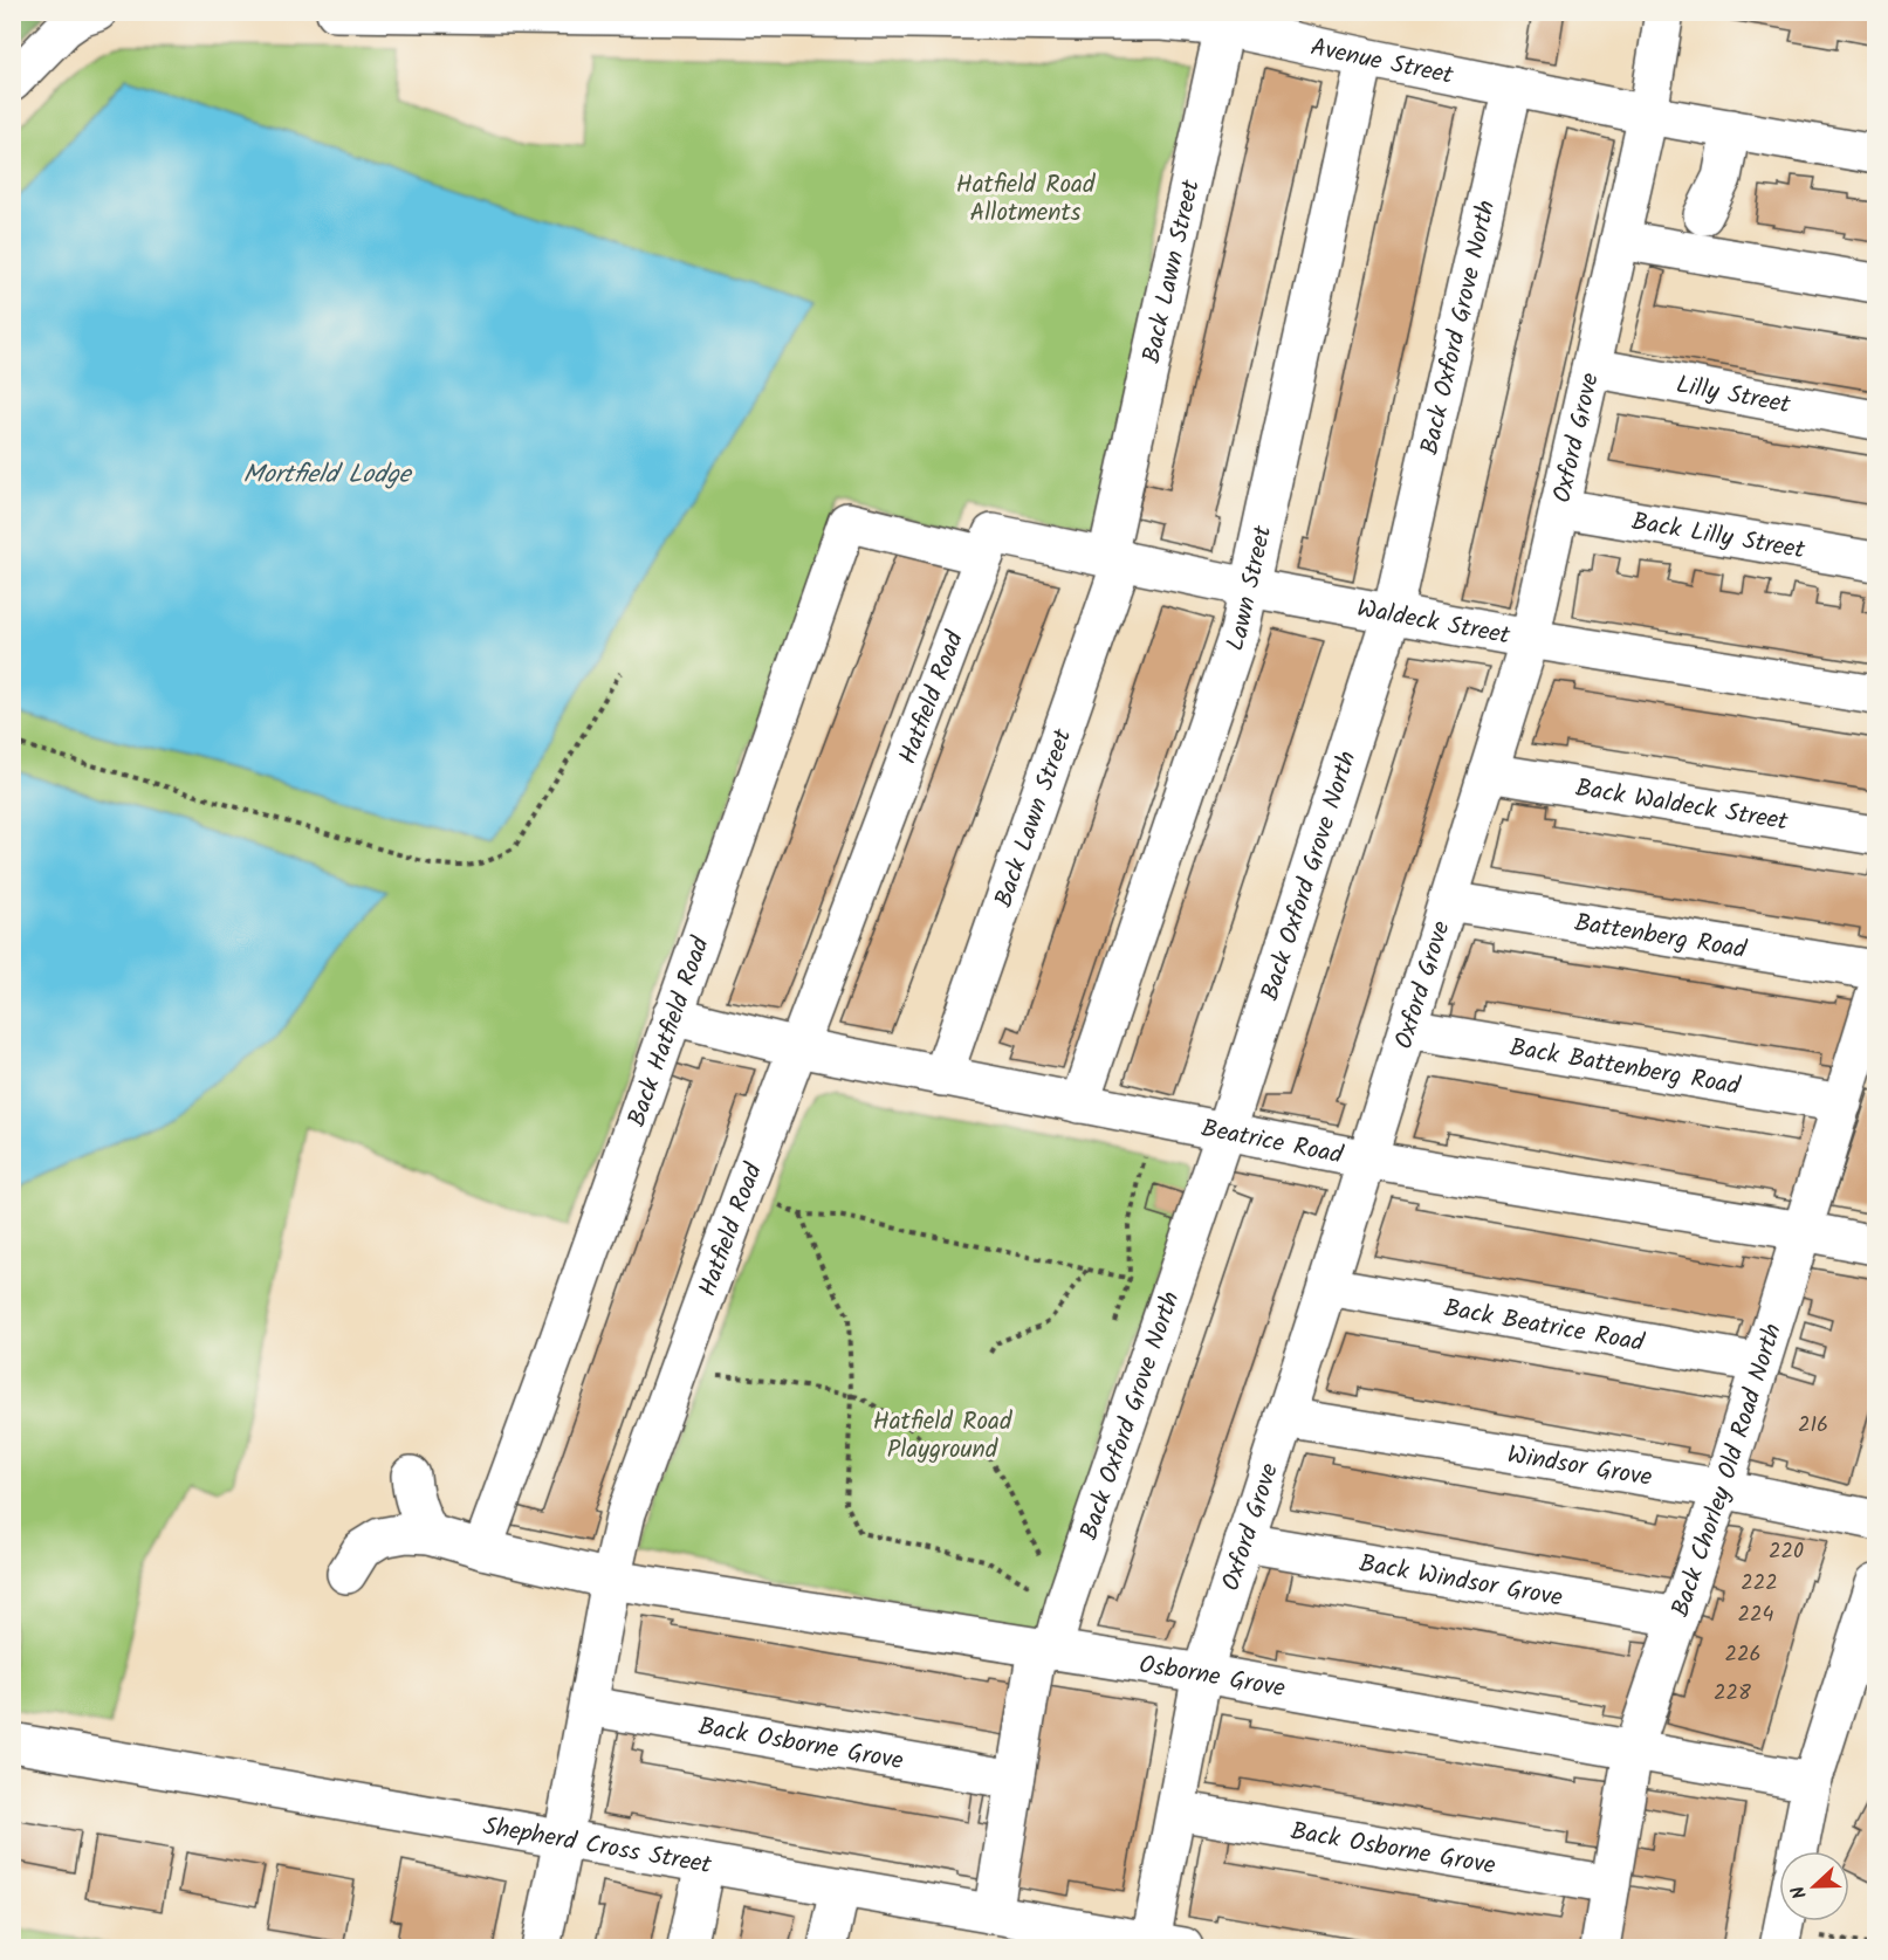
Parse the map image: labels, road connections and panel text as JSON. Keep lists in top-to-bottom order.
{
  "streets": {
    "street": [
      "Avenue Street",
      "Back Lawn Street",
      "Back Oxford Grove North",
      "Lilly Street",
      "Oxford Grove",
      "Back Lilly Street",
      "Lawn Street",
      "Waldeck Street",
      "Hatfield Road",
      "Back Waldeck Street",
      "Battenberg Road",
      "Back Hatfield Road",
      "Back Battenberg Road",
      "Beatrice Road",
      "Back Beatrice Road",
      "Windsor Grove",
      "Back Chorley Old Road North",
      "Back Windsor Grove",
      "Osborne Grove",
      "Back Osborne Grove",
      "Shepherd Cross Street"
    ]
  },
  "crossings": [
    ["Avenue Street", "Back Lawn Street"],
    ["Avenue Street", "Back Oxford Grove North"],
    ["Avenue Street", "Oxford Grove"],
    ["Avenue Street", "Lawn Street"],
    ["Back Lawn Street", "Waldeck Street"],
    ["Back Lawn Street", "Beatrice Road"],
    ["Back Oxford Grove North", "Waldeck Street"],
    ["Back Oxford Grove North", "Beatrice Road"],
    ["Back Oxford Grove North", "Osborne Grove"],
    ["Back Oxford Grove North", "Back Osborne Grove"],
    ["Back Oxford Grove North", "Shepherd Cross Street"],
    ["Lilly Street", "Oxford Grove"],
    ["Oxford Grove", "Back Lilly Street"],
    ["Oxford Grove", "Waldeck Street"],
    ["Oxford Grove", "Back Waldeck Street"],
    ["Oxford Grove", "Battenberg Road"],
    ["Oxford Grove", "Back Battenberg Road"],
    ["Oxford Grove", "Beatrice Road"],
    ["Oxford Grove", "Back Beatrice Road"],
    ["Oxford Grove", "Windsor Grove"],
    ["Oxford Grove", "Back Windsor Grove"],
    ["Oxford Grove", "Osborne Grove"],
    ["Oxford Grove", "Back Osborne Grove"],
    ["Oxford Grove", "Shepherd Cross Street"],
    ["Lawn Street", "Waldeck Street"],
    ["Lawn Street", "Beatrice Road"],
    ["Waldeck Street", "Hatfield Road"],
    ["Waldeck Street", "Back Hatfield Road"],
    ["Hatfield Road", "Back Hatfield Road"],
    ["Hatfield Road", "Beatrice Road"],
    ["Hatfield Road", "Osborne Grove"],
    ["Hatfield Road", "Back Osborne Grove"],
    ["Hatfield Road", "Shepherd Cross Street"],
    ["Back Hatfield Road", "Beatrice Road"],
    ["Back Battenberg Road", "Back Chorley Old Road North"],
    ["Beatrice Road", "Back Chorley Old Road North"],
    ["Back Beatrice Road", "Back Chorley Old Road North"],
    ["Windsor Grove", "Back Chorley Old Road North"],
    ["Back Chorley Old Road North", "Back Windsor Grove"],
    ["Back Chorley Old Road North", "Osborne Grove"],
    ["Back Chorley Old Road North", "Back Osborne Grove"]
  ],
  "water": ["Mortfield Lodge"],
  "parks": ["Hatfield Road Allotments", "Hatfield Road Playground"],
  "house_numbers": [
    "216",
    "220",
    "222",
    "224",
    "226",
    "228"
  ],
  "north": "left"
}
